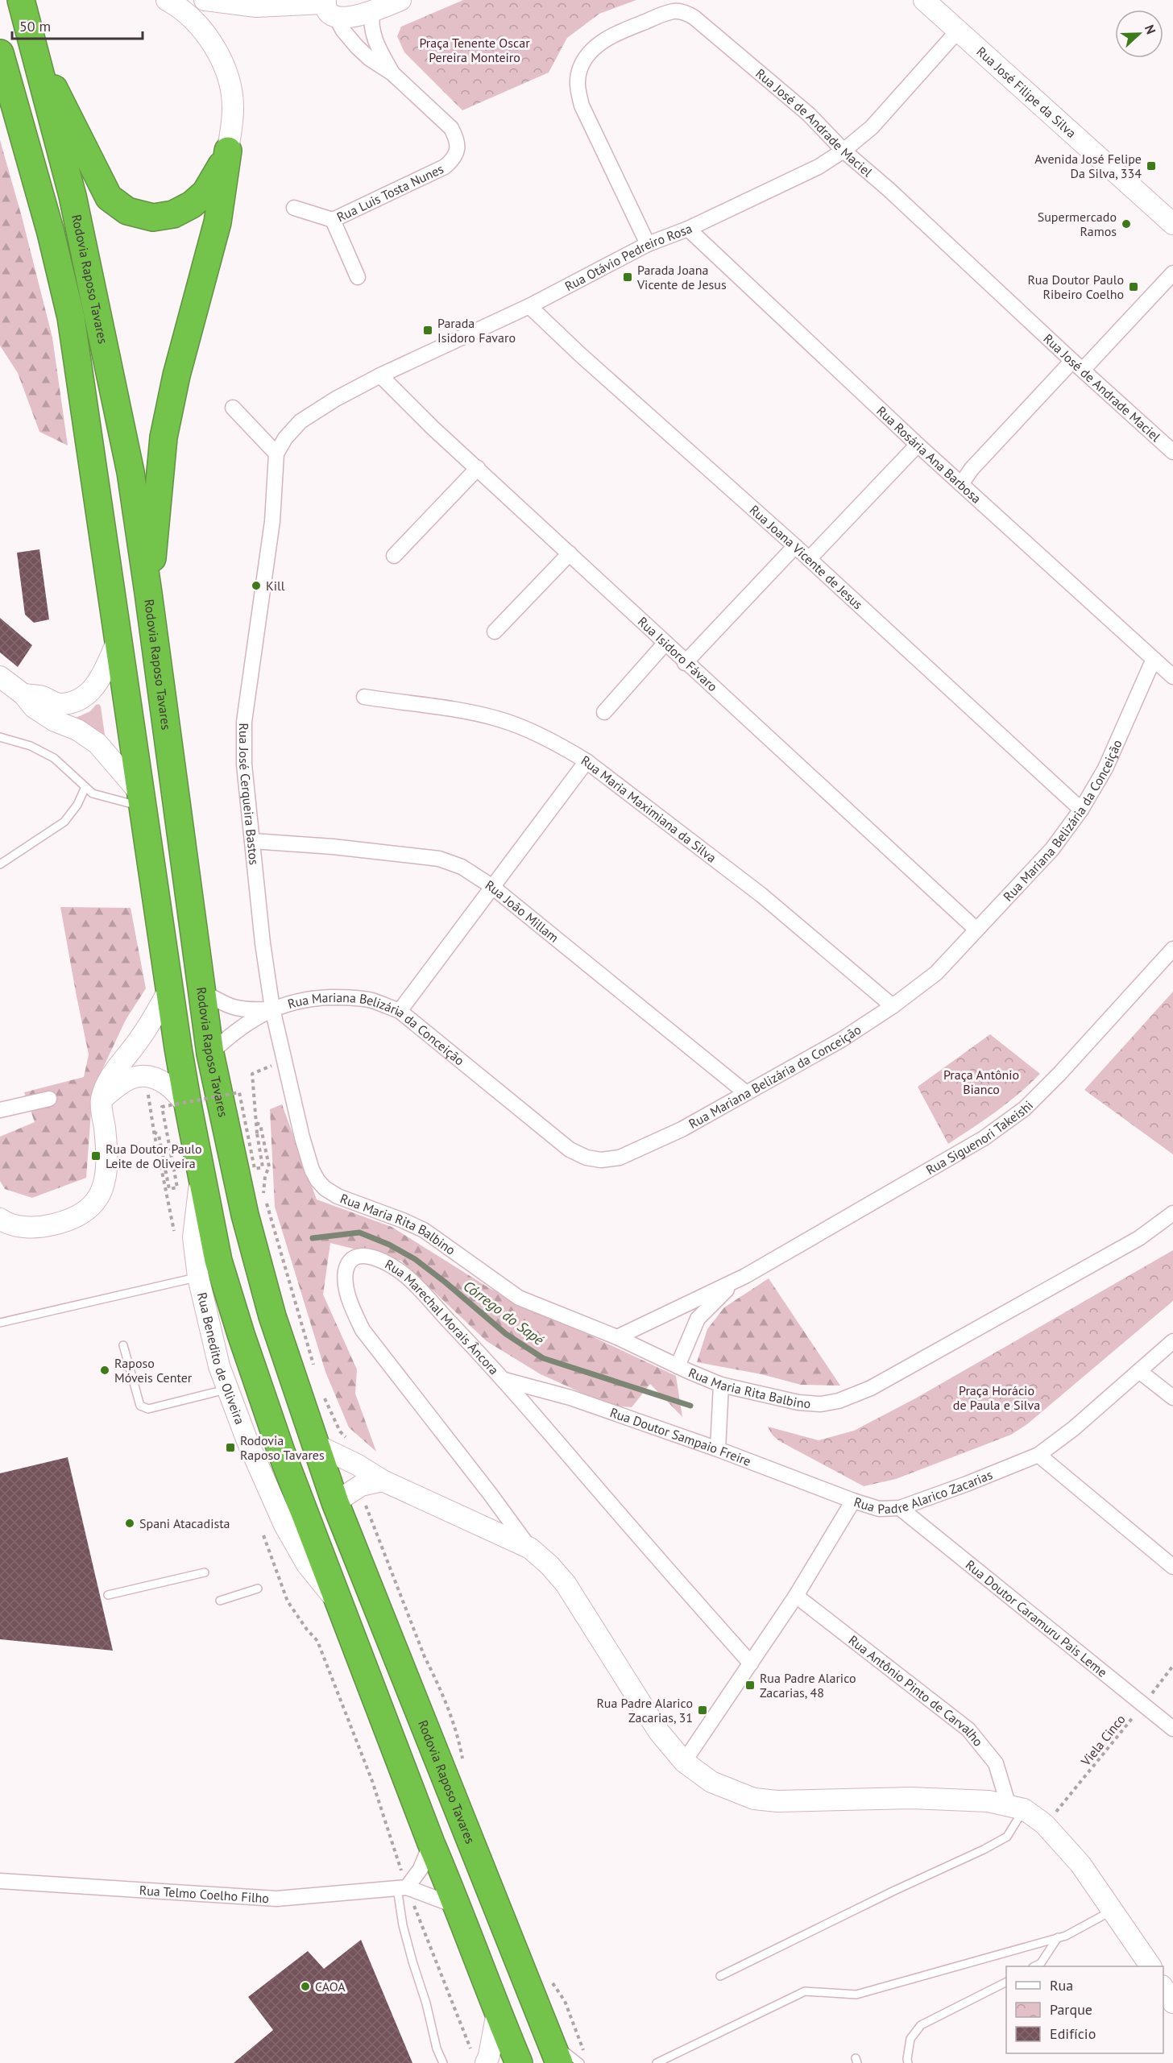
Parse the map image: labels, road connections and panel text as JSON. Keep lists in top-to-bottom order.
{
  "streets": {
    "highway": ["Rodovia Raposo Tavares"],
    "main road": ["Rua José Filipe da Silva", "Rua Benedito de Oliveira"],
    "street": [
      "Rua José de Andrade Maciel",
      "Rua Luis Tosta Nunes",
      "Rua Otávio Pedreiro Rosa",
      "Rua Rosária Ana Barbosa",
      "Rua Joana Vicente de Jesus",
      "Rua Isidoro Fávaro",
      "Rua José Cerqueira Bastos",
      "Rua Maria Maximiana da Silva",
      "Rua Mariana Belizária da Conceição",
      "Rua João Millam",
      "Rua Siguenori Takeishi",
      "Rua Maria Rita Balbino",
      "Rua Marechal Morais Âncora",
      "Rua Doutor Sampaio Freire",
      "Rua Padre Alarico Zacarias",
      "Rua Doutor Caramuru Pais Leme",
      "Rua Antônio Pinto de Carvalho",
      "Rua Telmo Coelho Filho"
    ],
    "path": ["Viela Cinco"]
  },
  "crossings": [
    ["Rua José Filipe da Silva", "Rua Otávio Pedreiro Rosa"],
    ["Rua José de Andrade Maciel", "Rua Otávio Pedreiro Rosa"],
    ["Rua Otávio Pedreiro Rosa", "Rua Rosária Ana Barbosa"],
    ["Rua Otávio Pedreiro Rosa", "Rua Joana Vicente de Jesus"],
    ["Rua Otávio Pedreiro Rosa", "Rua Isidoro Fávaro"],
    ["Rua Otávio Pedreiro Rosa", "Rua José Cerqueira Bastos"],
    ["Rodovia Raposo Tavares", "Rua Mariana Belizária da Conceição"],
    ["Rua Rosária Ana Barbosa", "Rua Mariana Belizária da Conceição"],
    ["Rua Joana Vicente de Jesus", "Rua Mariana Belizária da Conceição"],
    ["Rua Isidoro Fávaro", "Rua Mariana Belizária da Conceição"],
    ["Rua José Cerqueira Bastos", "Rua Mariana Belizária da Conceição"],
    ["Rua José Cerqueira Bastos", "Rua João Millam"],
    ["Rua José Cerqueira Bastos", "Rua Maria Rita Balbino"],
    ["Rua Maria Maximiana da Silva", "Rua Mariana Belizária da Conceição"],
    ["Rua Mariana Belizária da Conceição", "Rua João Millam"],
    ["Rua Siguenori Takeishi", "Rua Maria Rita Balbino"],
    ["Rua Marechal Morais Âncora", "Rua Doutor Sampaio Freire"],
    ["Rua Marechal Morais Âncora", "Rua Padre Alarico Zacarias"],
    ["Rua Doutor Sampaio Freire", "Rua Padre Alarico Zacarias"],
    ["Rua Padre Alarico Zacarias", "Rua Doutor Caramuru Pais Leme"],
    ["Rua Padre Alarico Zacarias", "Rua Antônio Pinto de Carvalho"],
    ["Rua Doutor Caramuru Pais Leme", "Viela Cinco"]
  ],
  "water": ["Córrego do Sapé"],
  "parks": ["Praça Tenente Oscar Pereira Monteiro", "Praça Antônio Bianco", "Praça Horácio de Paula e Silva"],
  "places": {
    "transit": [
      "Avenida José Felipe Da Silva, 334",
      "Parada Joana Vicente de Jesus",
      "Rua Doutor Paulo Ribeiro Coelho",
      "Parada Isidoro Favaro",
      "Rua Doutor Paulo Leite de Oliveira",
      "Rodovia Raposo Tavares",
      "Rua Padre Alarico Zacarias, 48",
      "Rua Padre Alarico Zacarias, 31"
    ],
    "other": [
      "Supermercado Ramos",
      "Kill",
      "Raposo Móveis Center",
      "Spani Atacadista",
      "CAOA"
    ]
  },
  "legend": ["Rua", "Parque", "Edifício"],
  "scale_bar": "50 m",
  "north": "right"
}
